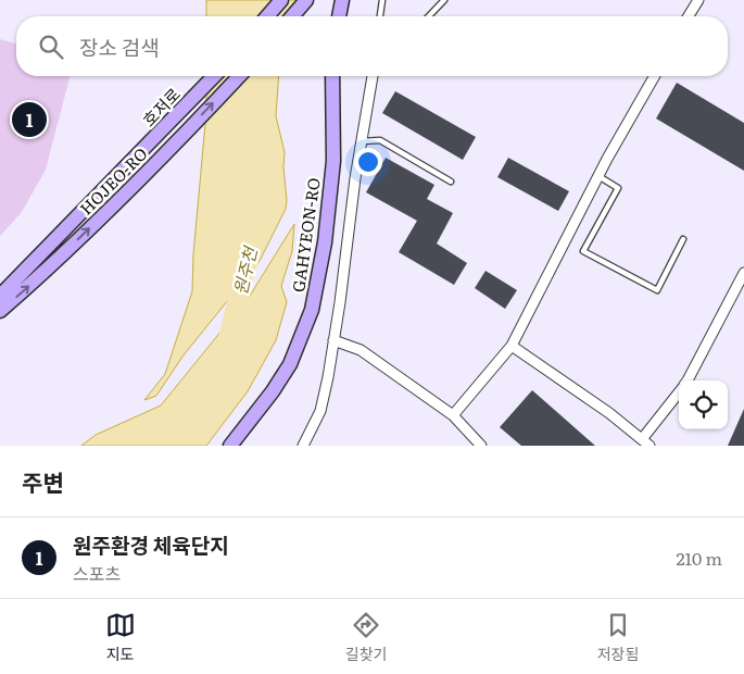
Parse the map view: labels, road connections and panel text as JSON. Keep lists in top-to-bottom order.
{
  "streets": {
    "street": ["호저로", "HOJEO-RO", "GAHYEON-RO"]
  },
  "one_way": ["HOJEO-RO"],
  "water": ["원주천"],
  "page": {
    "search": "장소 검색",
    "pins": "1",
    "heading": "주변",
    "list": [
      {
        "mark": "1",
        "name": "원주환경 체육단지",
        "note": "스포츠",
        "value": "210 m"
      }
    ],
    "nav": ["지도", "길찾기", "저장됨"]
  }
}
